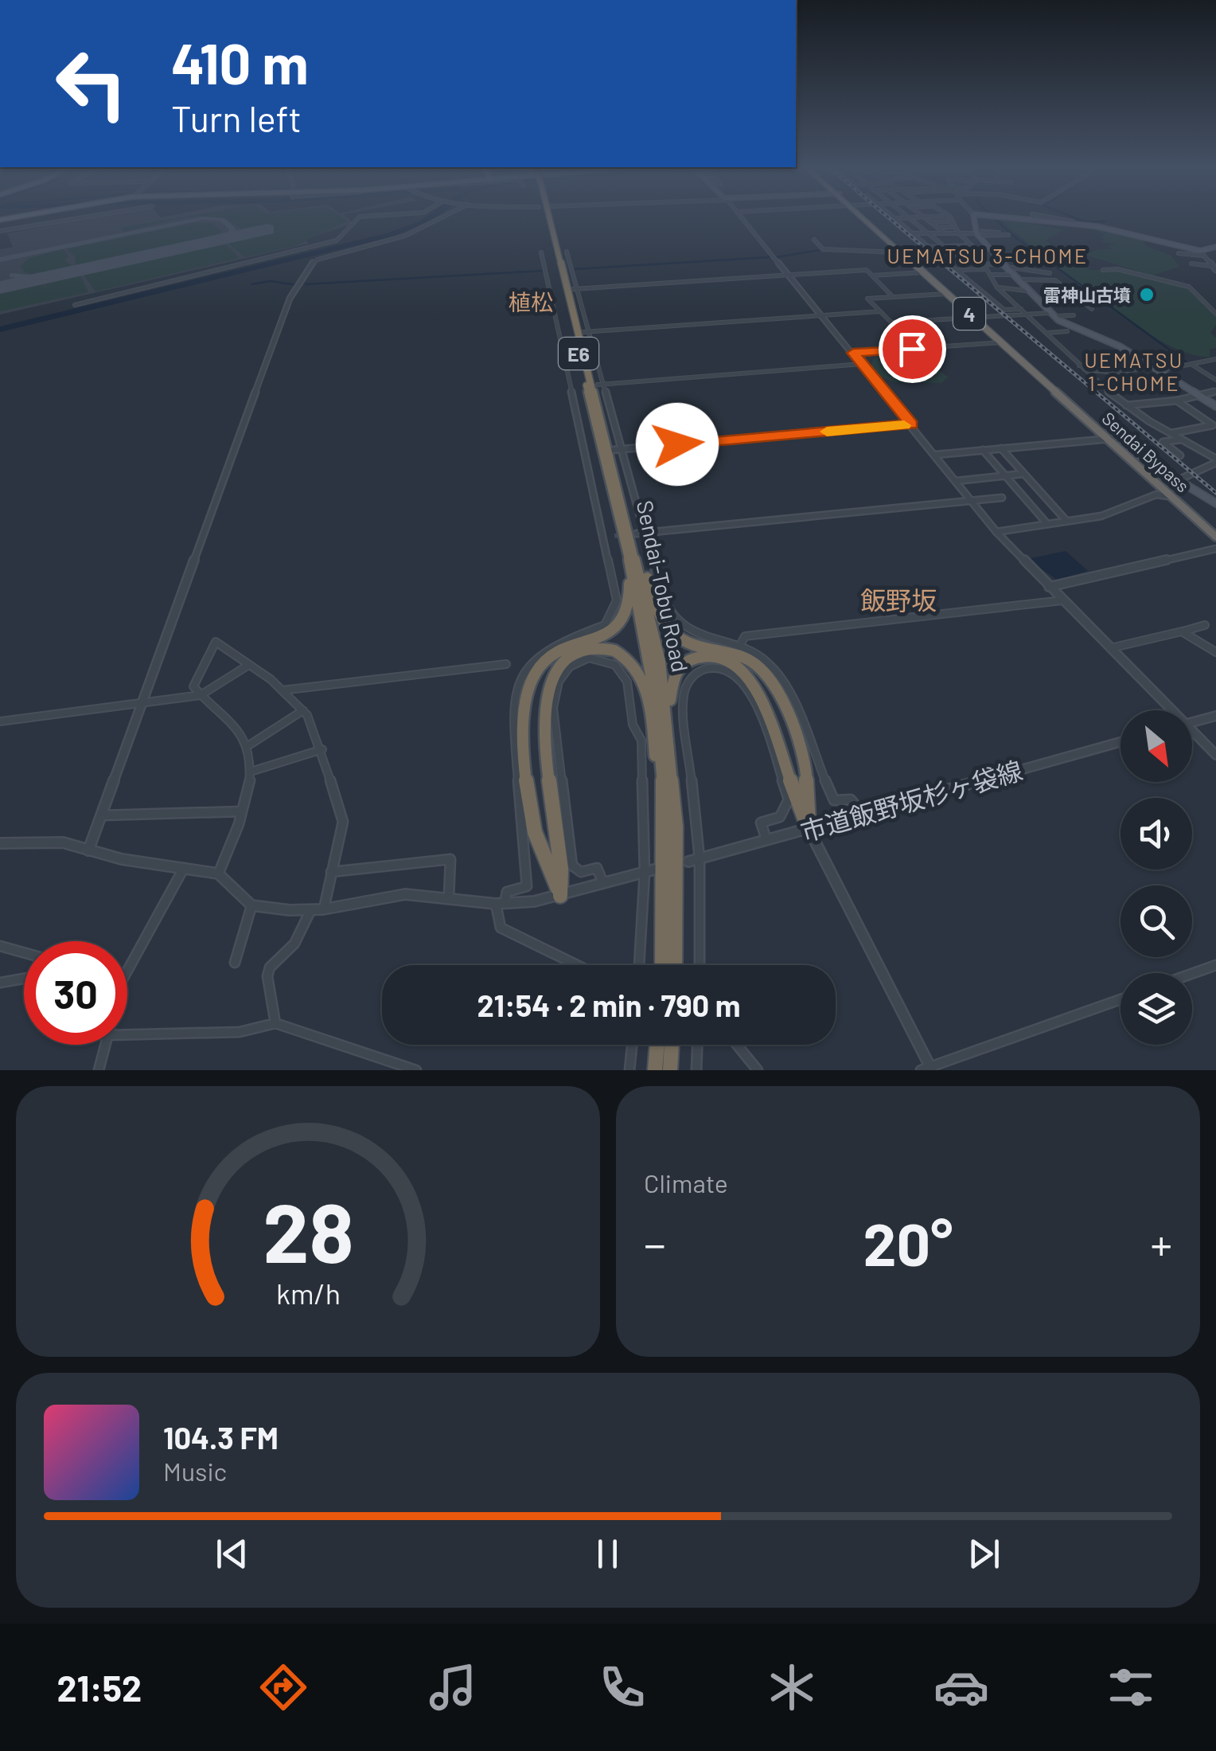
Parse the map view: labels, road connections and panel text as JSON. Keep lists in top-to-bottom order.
{
  "streets": {
    "highway": [
      "4",
      "E6",
      "Sendai Bypass",
      "Sendai-Tobu Road"
    ],
    "street": ["市道飯野坂杉ヶ袋線"]
  },
  "districts": [
    "UEMATSU 3-CHOME",
    "植松",
    "UEMATSU 1-CHOME",
    "飯野坂"
  ],
  "places": ["雷神山古墳"],
  "north": "bottom right",
  "page": {
    "turn": ["410 m", "Turn left"],
    "limit": "30",
    "trip": "21:54 · 2 min · 790 m",
    "tile": "Climate",
    "heat": ["−", "20°", "+"],
    "song": ["104.3 FM", "Music"],
    "tabs": "21:52",
    "gauge": ["28", "km/h"]
  }
}
